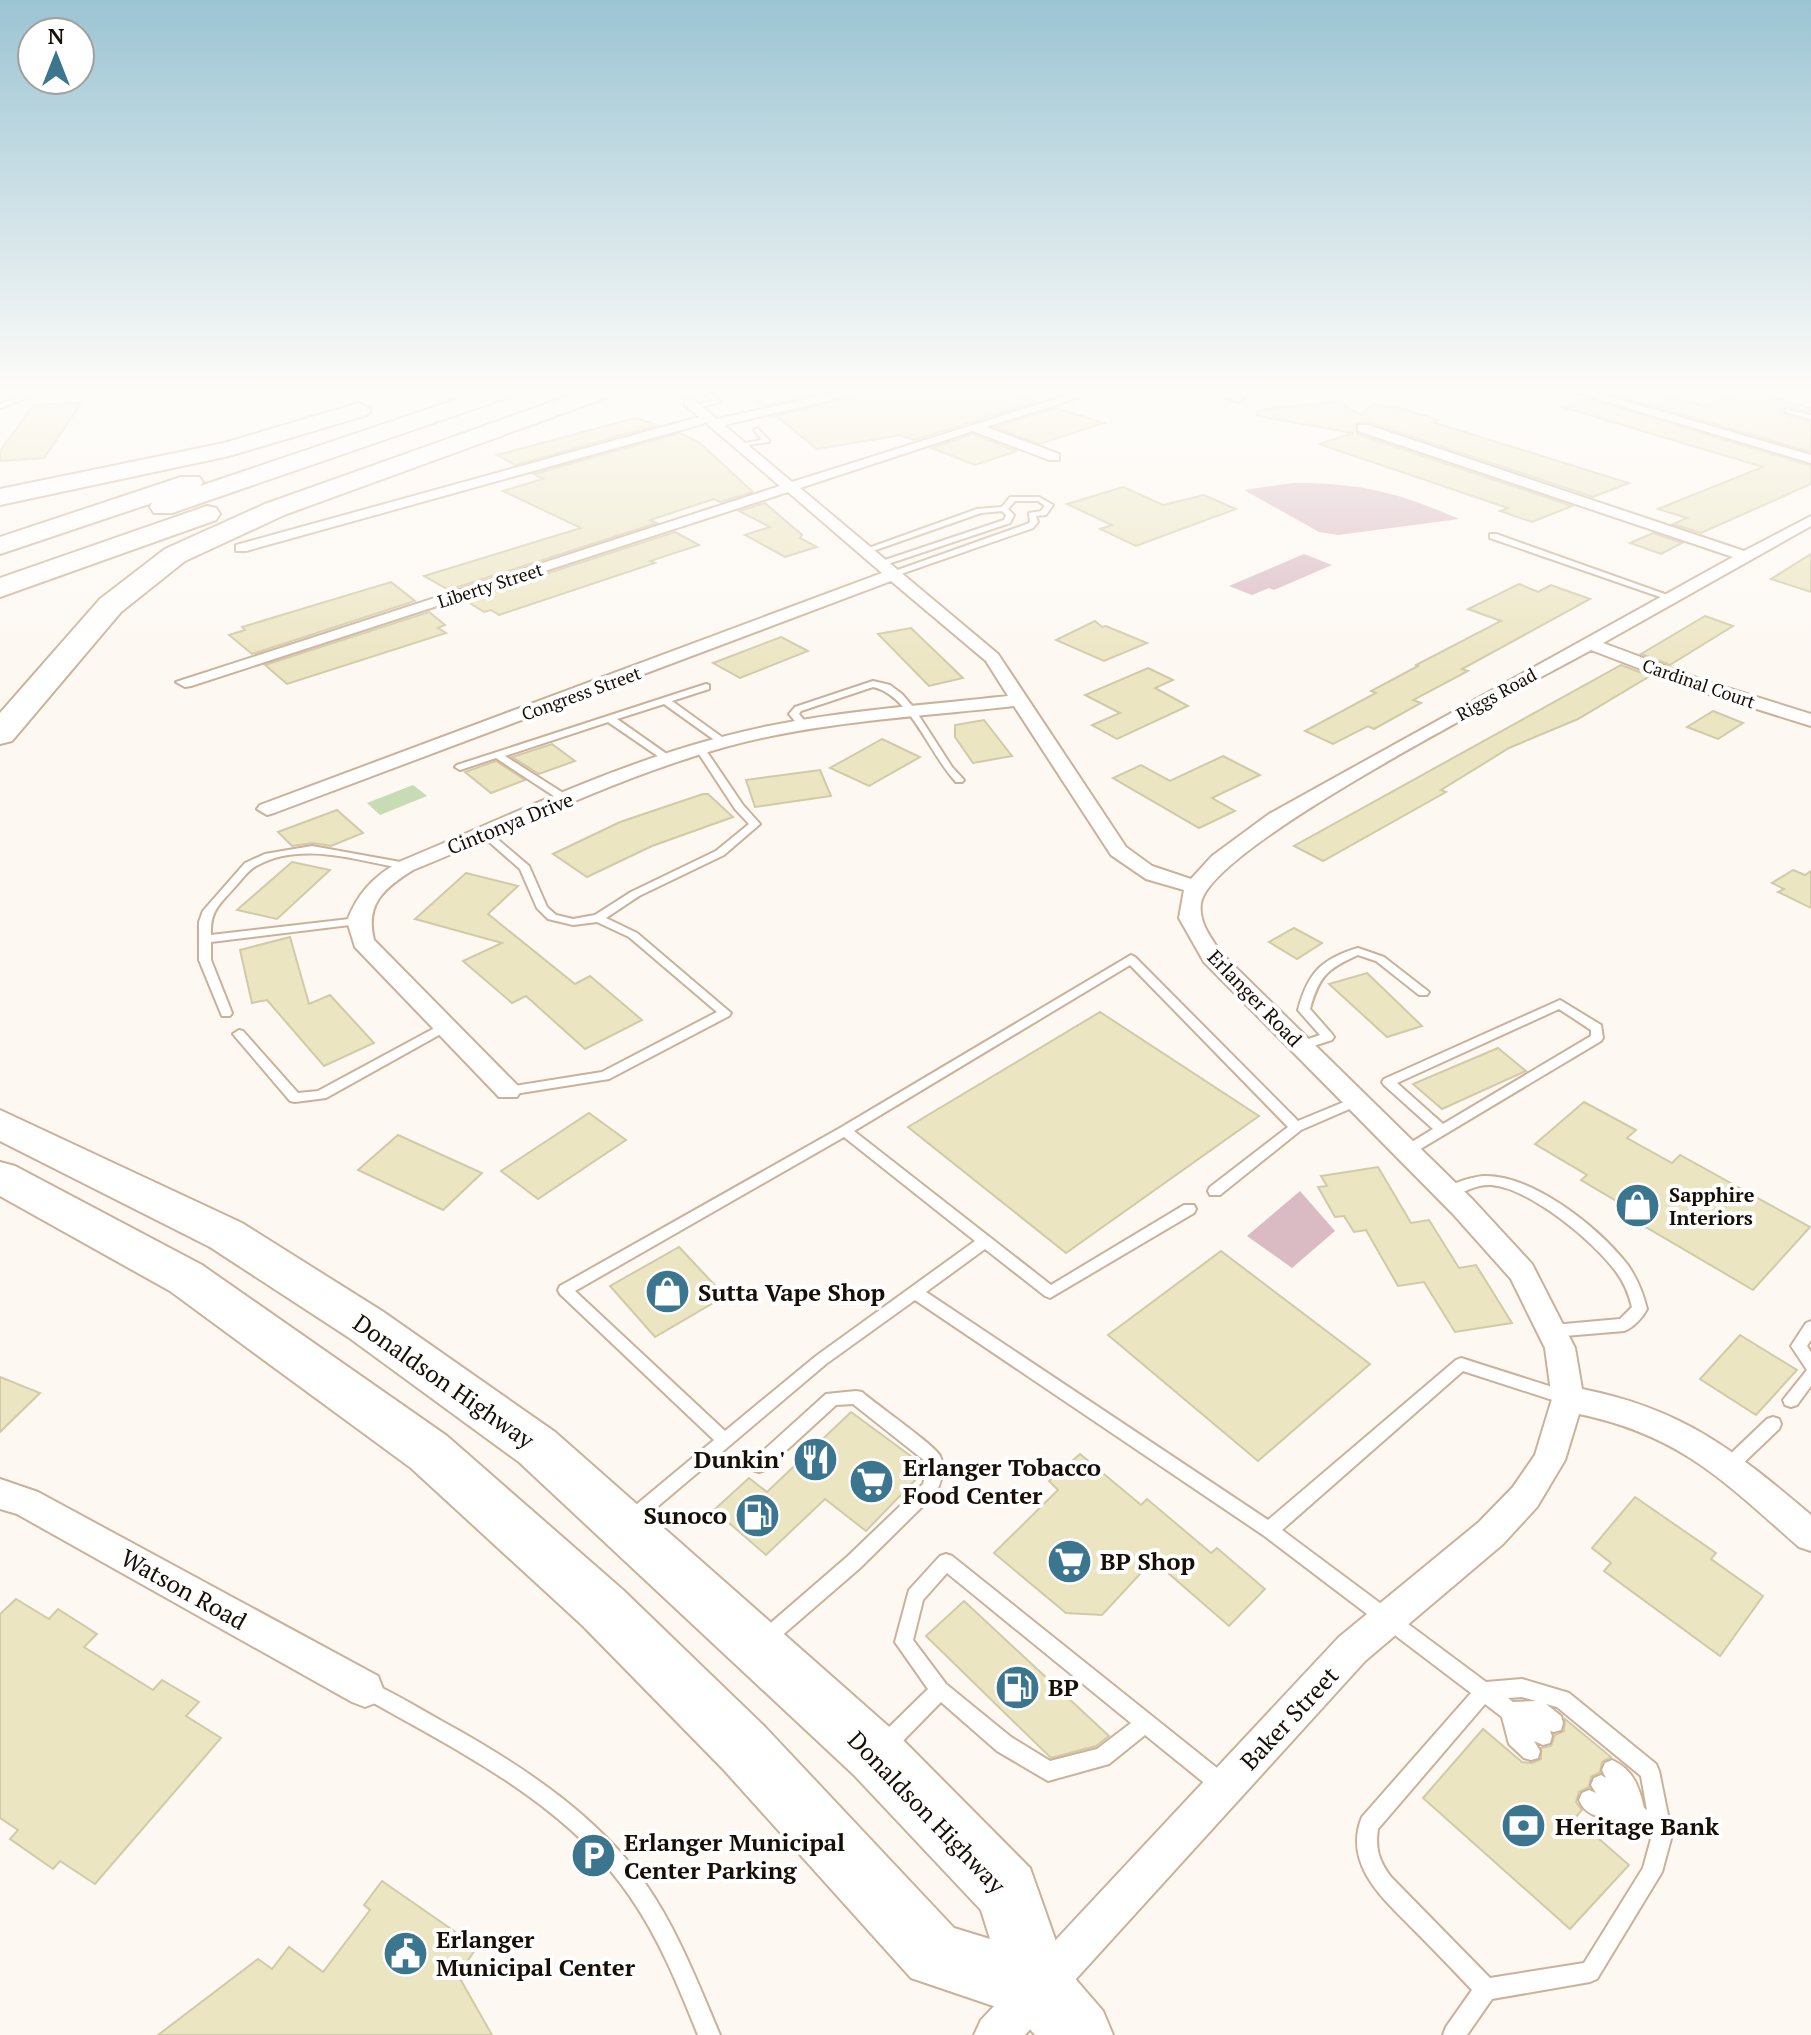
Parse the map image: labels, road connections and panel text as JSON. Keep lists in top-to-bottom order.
{
  "streets": {
    "main road": ["Donaldson Highway"],
    "street": [
      "Liberty Street",
      "Cardinal Court",
      "Congress Street",
      "Riggs Road",
      "Cintonya Drive",
      "Erlanger Road",
      "Watson Road",
      "Baker Street"
    ]
  },
  "crossings": [
    ["Cardinal Court", "Riggs Road"],
    ["Riggs Road", "Erlanger Road"],
    ["Erlanger Road", "Baker Street"],
    ["Donaldson Highway", "Baker Street"]
  ],
  "places": {
    "shop": ["Sapphire Interiors", "Sutta Vape Shop"],
    "restaurant": ["Dunkin'"],
    "supermarket": ["Erlanger Tobacco Food Center", "BP Shop"],
    "fuel station": ["Sunoco", "BP"],
    "bank": ["Heritage Bank"],
    "parking": ["Erlanger Municipal Center Parking"],
    "public building": ["Erlanger Municipal Center"]
  },
  "north": "top"
}
